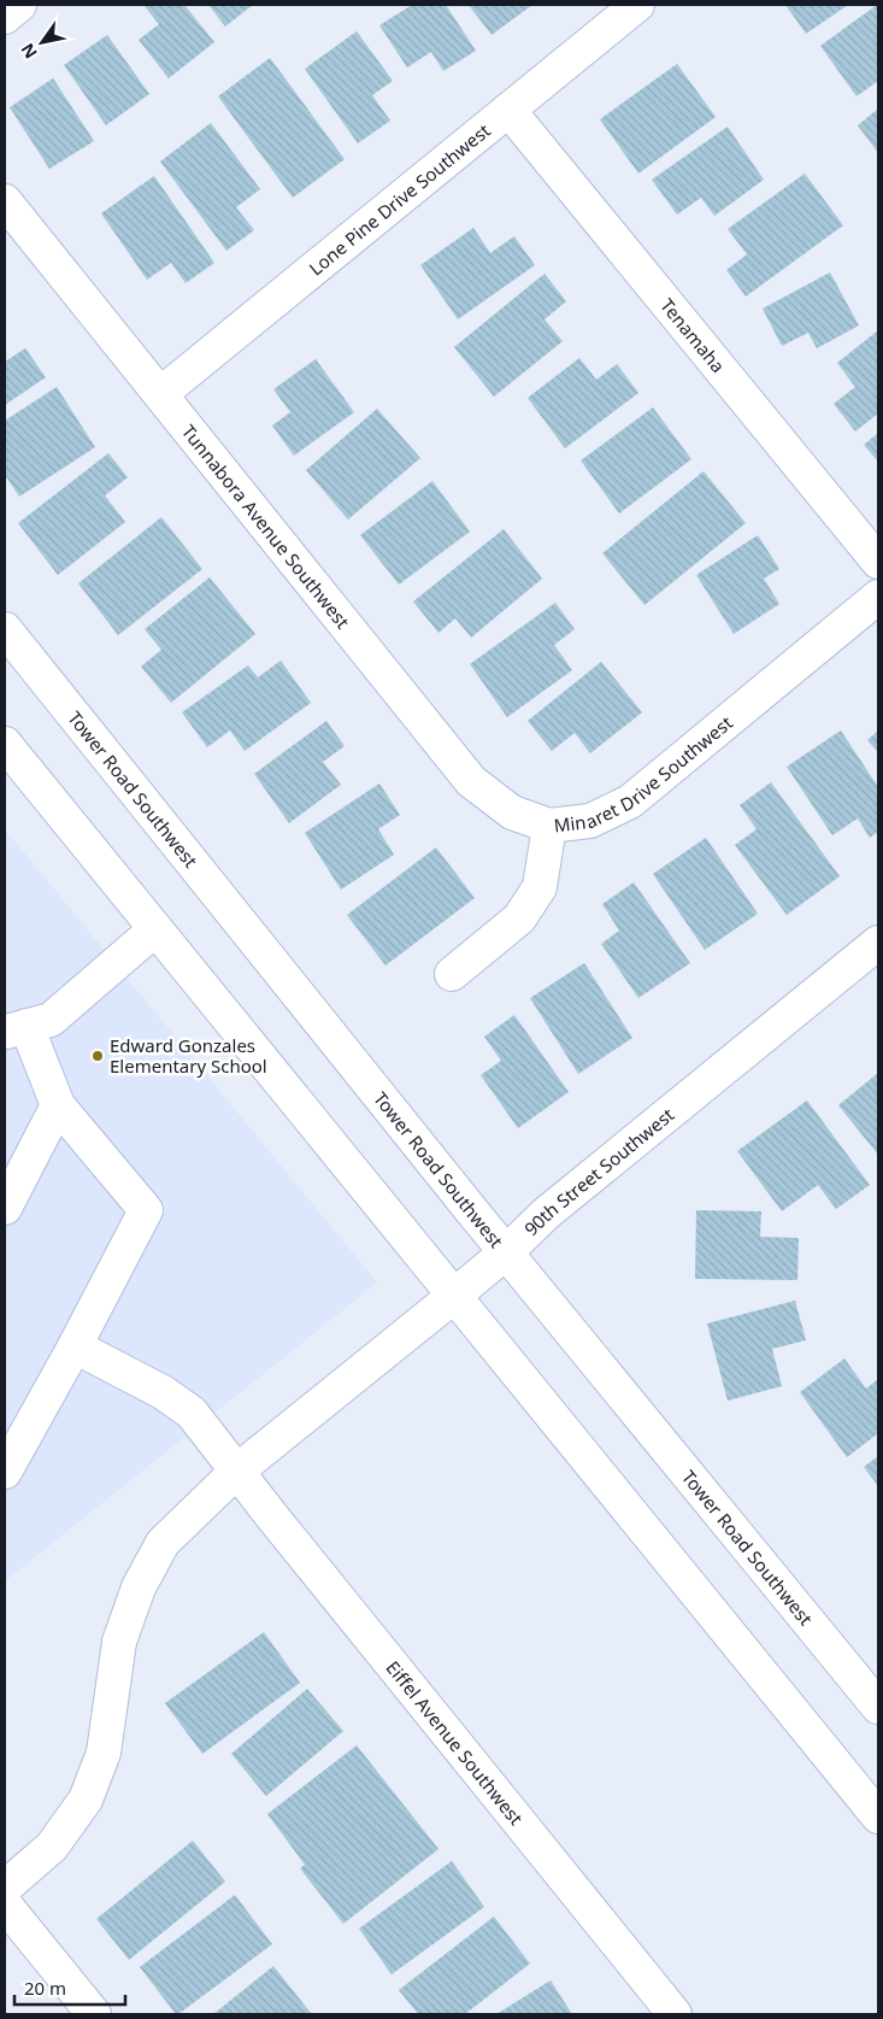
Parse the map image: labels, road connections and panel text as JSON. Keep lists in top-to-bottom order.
{
  "streets": {
    "street": [
      "Lone Pine Drive Southwest",
      "Tenamaha",
      "Tunnabora Avenue Southwest",
      "Minaret Drive Southwest",
      "Tower Road Southwest",
      "90th Street Southwest",
      "Eiffel Avenue Southwest"
    ]
  },
  "crossings": [
    ["Lone Pine Drive Southwest", "Tenamaha"],
    ["Lone Pine Drive Southwest", "Tunnabora Avenue Southwest"],
    ["Tunnabora Avenue Southwest", "Minaret Drive Southwest"],
    ["Tower Road Southwest", "90th Street Southwest"],
    ["90th Street Southwest", "Eiffel Avenue Southwest"]
  ],
  "places": ["Edward Gonzales Elementary School"],
  "scale_bar": "20 m",
  "north": "bottom left"
}
